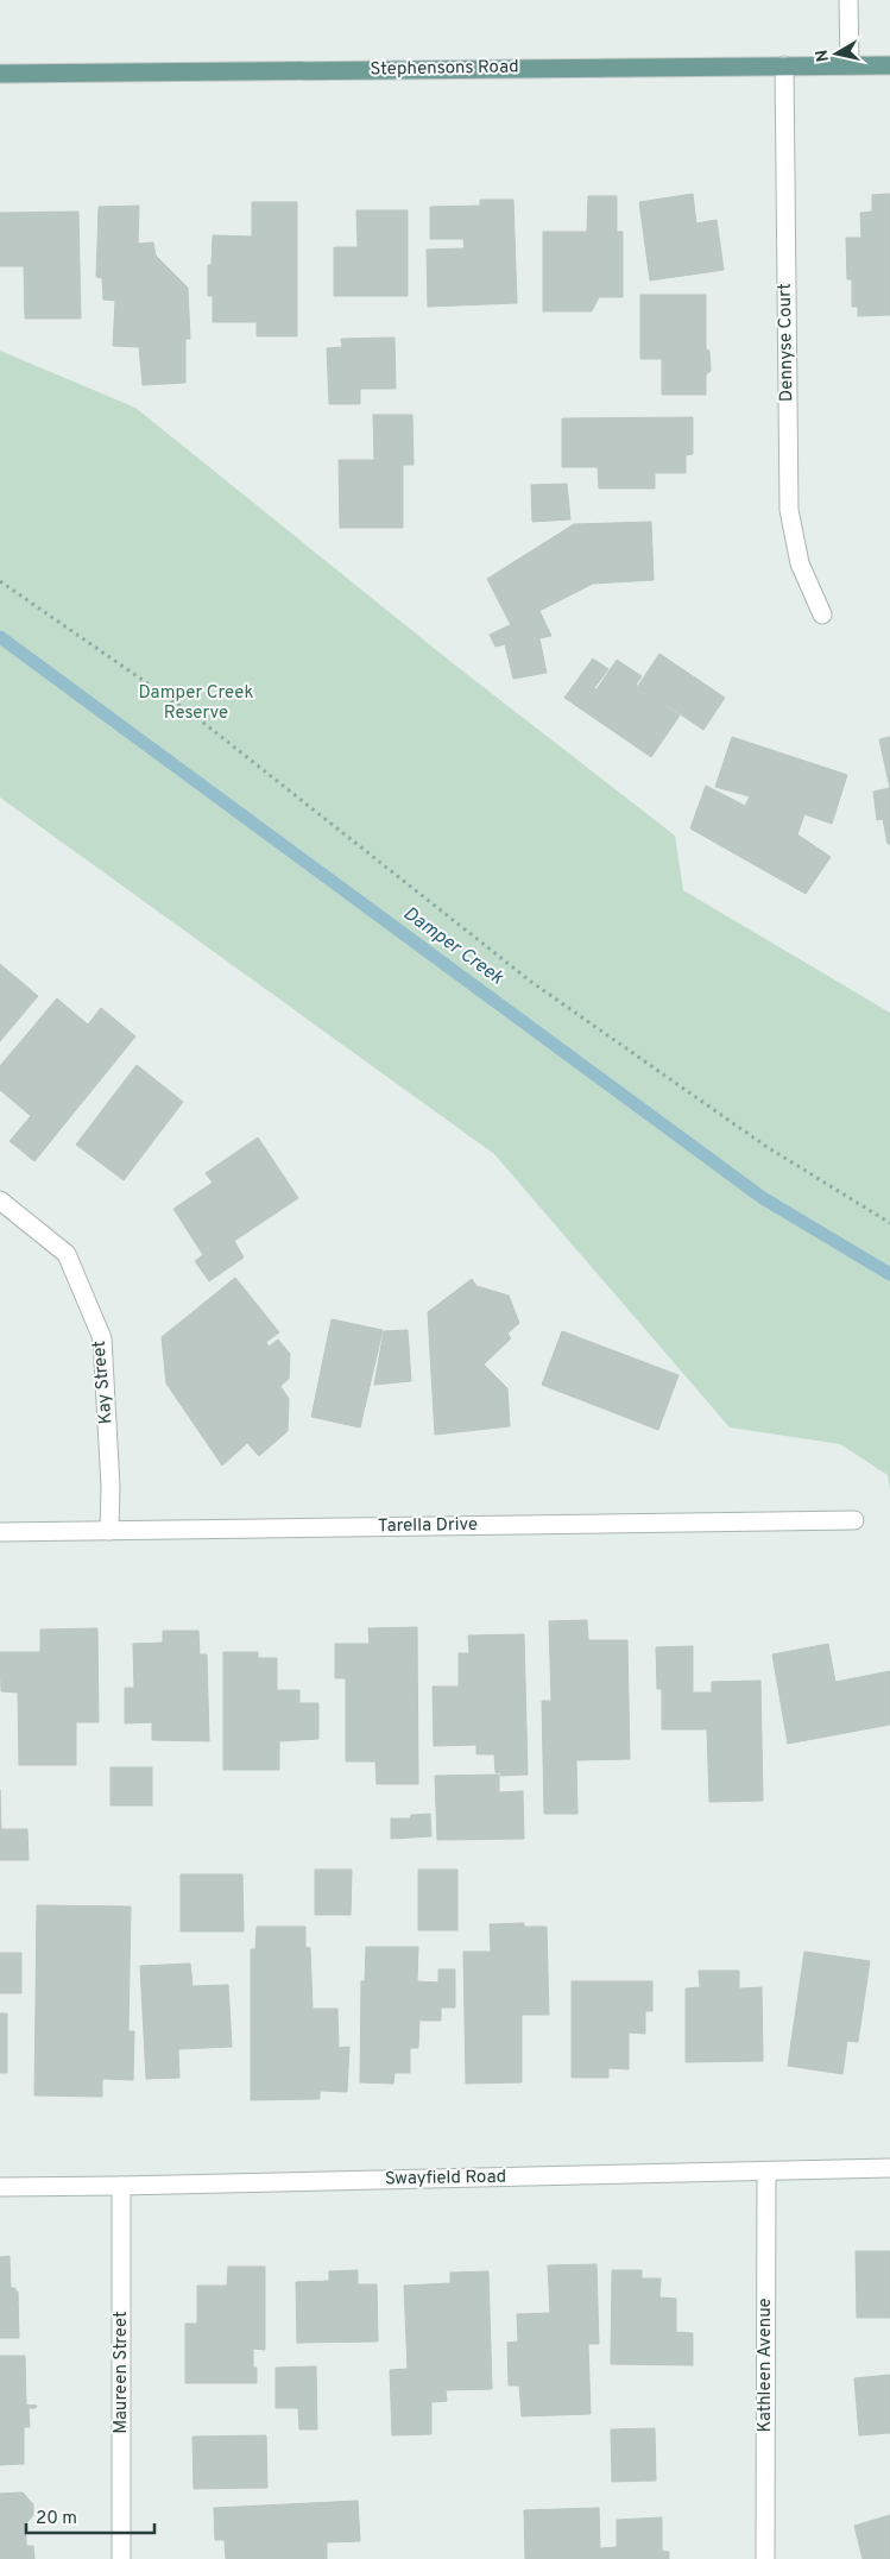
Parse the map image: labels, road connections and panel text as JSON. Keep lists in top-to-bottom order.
{
  "streets": {
    "main road": ["Stephensons Road"],
    "street": [
      "Dennyse Court",
      "Kay Street",
      "Tarella Drive",
      "Swayfield Road",
      "Kathleen Avenue",
      "Maureen Street"
    ]
  },
  "crossings": [
    ["Stephensons Road", "Dennyse Court"],
    ["Kay Street", "Tarella Drive"],
    ["Swayfield Road", "Kathleen Avenue"],
    ["Swayfield Road", "Maureen Street"]
  ],
  "water": ["Damper Creek"],
  "parks": ["Damper Creek Reserve"],
  "scale_bar": "20 m",
  "north": "left"
}
